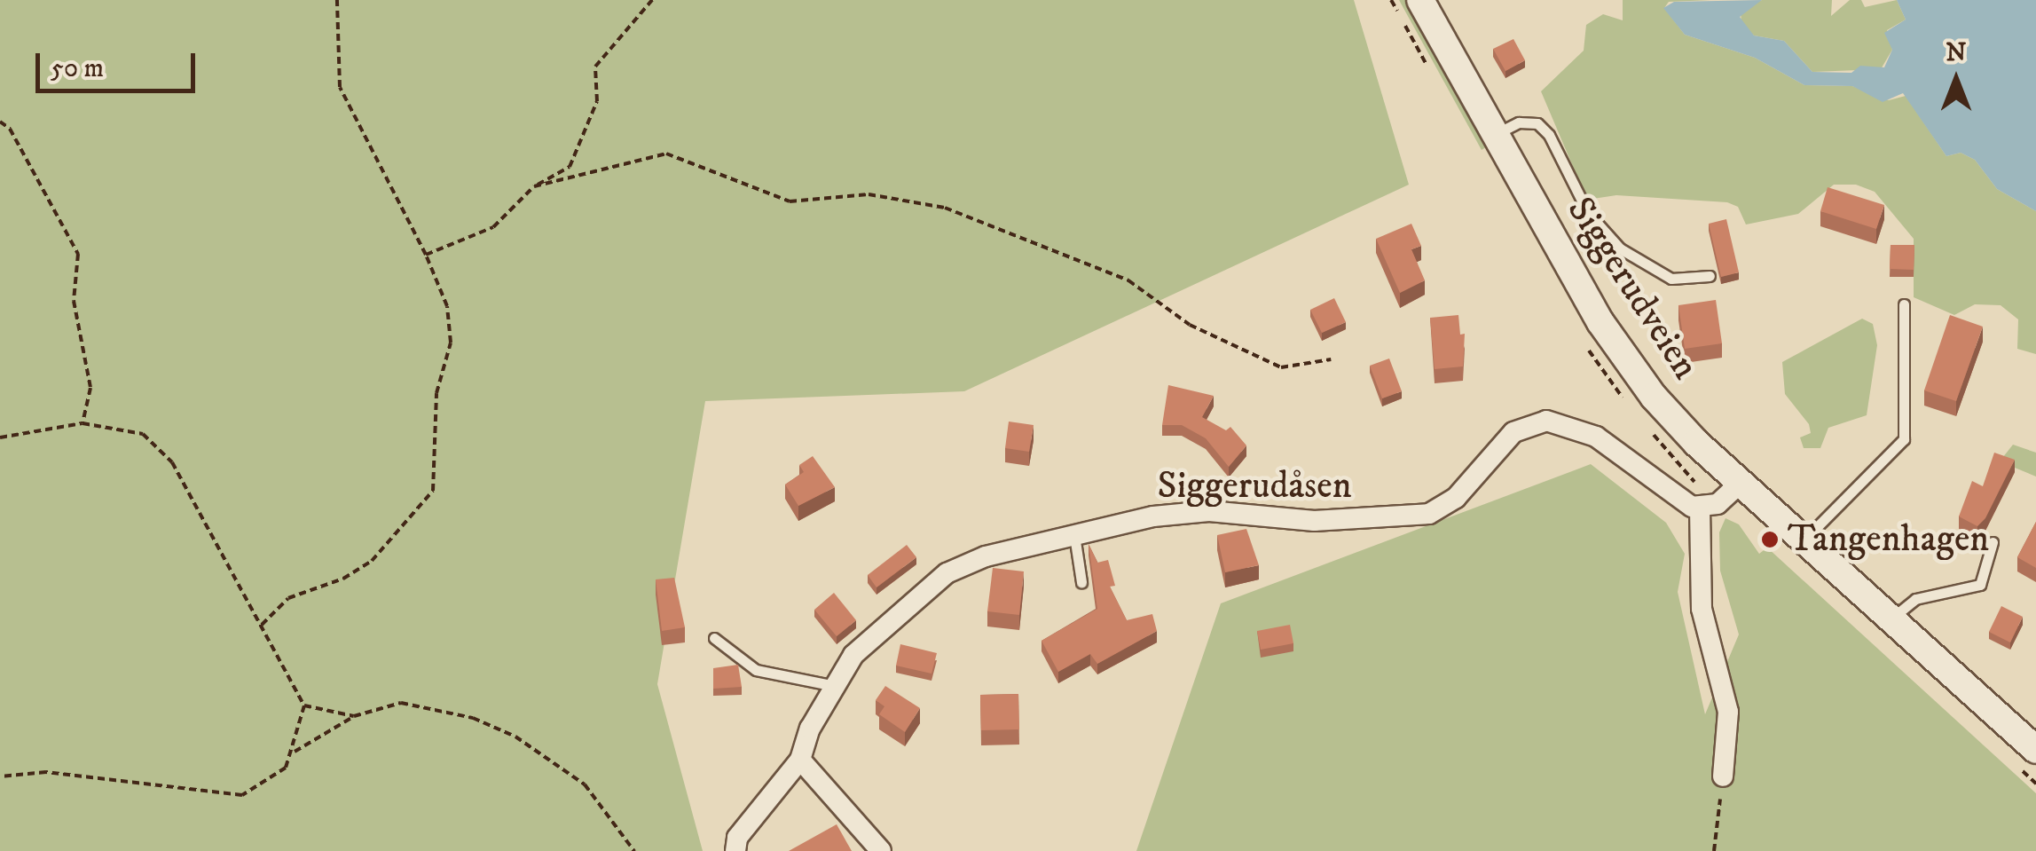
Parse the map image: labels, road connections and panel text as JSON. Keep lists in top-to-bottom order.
{
  "streets": {
    "main road": ["Siggerudveien"],
    "street": ["Siggerudåsen"]
  },
  "places": ["Tangenhagen"],
  "scale_bar": "50 m",
  "north": "top"
}
